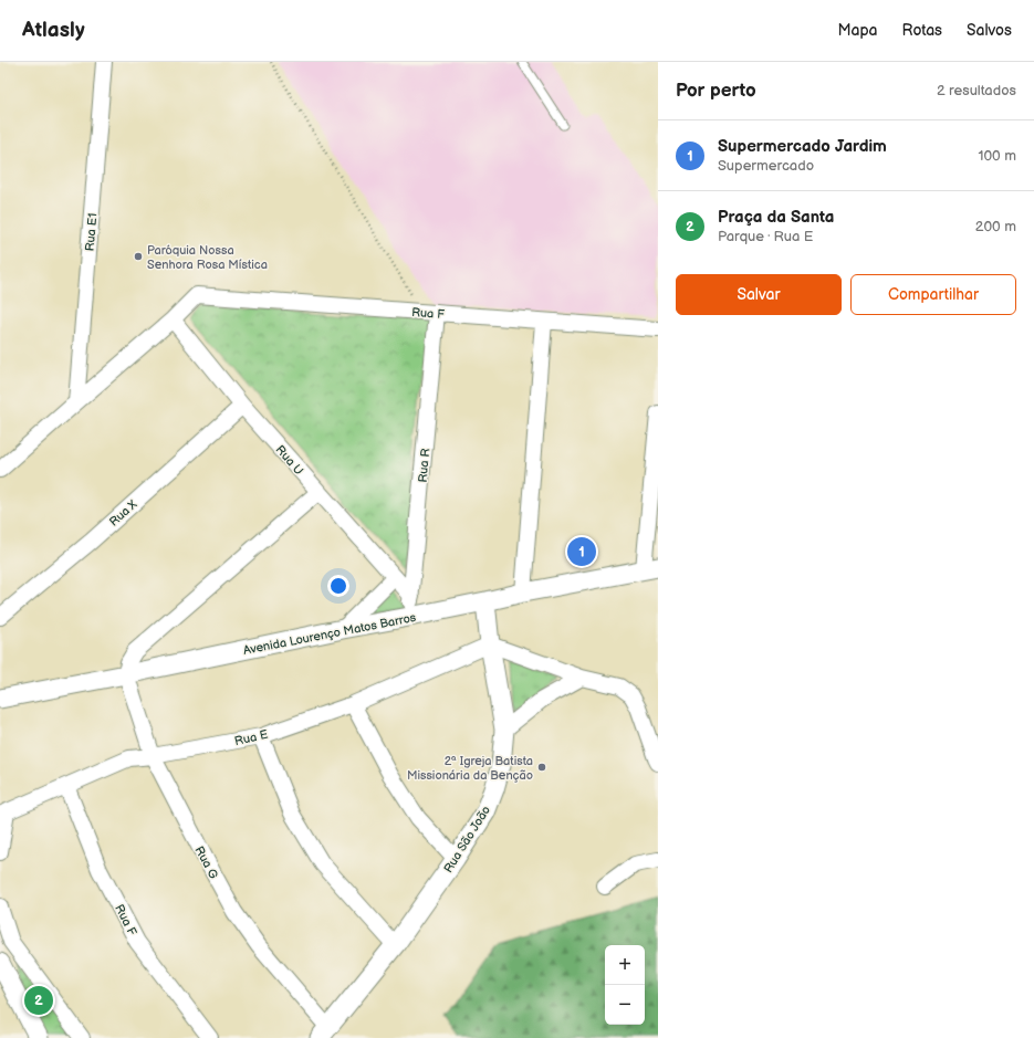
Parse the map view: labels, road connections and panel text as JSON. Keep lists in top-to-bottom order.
{
  "streets": {
    "street": [
      "Rua E1",
      "Rua F",
      "Rua U",
      "Rua R",
      "Rua X",
      "Avenida Lourenço Matos Barros",
      "Rua E",
      "Rua São João",
      "Rua G"
    ]
  },
  "crossings": [
    ["Rua F", "Rua U"],
    ["Rua F", "Rua R"],
    ["Rua F", "Rua E"],
    ["Rua U", "Rua R"],
    ["Rua U", "Rua X"],
    ["Rua R", "Avenida Lourenço Matos Barros"],
    ["Avenida Lourenço Matos Barros", "Rua São João"],
    ["Avenida Lourenço Matos Barros", "Rua G"],
    ["Rua E", "Rua São João"],
    ["Rua E", "Rua G"],
    ["Rua São João", "Rua G"]
  ],
  "places": ["Paróquia Nossa Senhora Rosa Mística", "2ª Igreja Batista Missionária da Benção"],
  "page": {
    "header": "Atlasly",
    "nav": ["Mapa", "Rotas", "Salvos"],
    "heading": ["Por perto", "2 resultados"],
    "list": [
      {
        "mark": "1",
        "name": "Supermercado Jardim",
        "note": "Supermercado",
        "value": "100 m"
      },
      {
        "mark": "2",
        "name": "Praça da Santa",
        "note": "Parque · Rua E",
        "value": "200 m"
      }
    ],
    "buttons": ["Salvar", "Compartilhar"],
    "pins": ["1", "2"],
    "map_buttons": ["+", "−"]
  }
}
